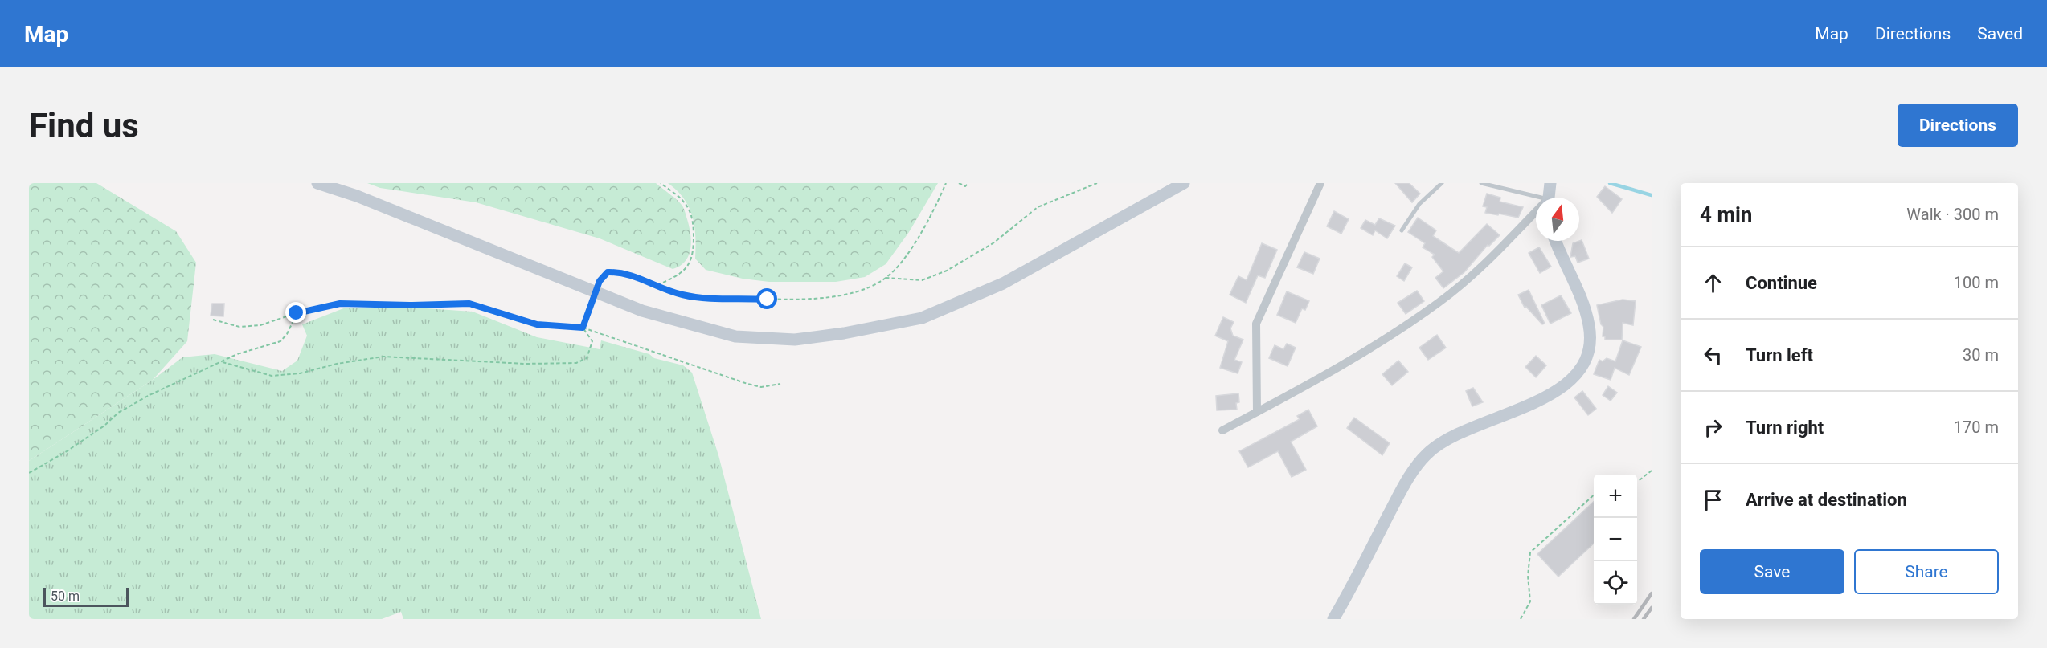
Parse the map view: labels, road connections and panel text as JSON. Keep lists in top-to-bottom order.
{
  "scale_bar": "50 m",
  "north": "top",
  "page": {
    "header": "Map",
    "nav": ["Map", "Directions", "Saved"],
    "buttons": [
      "Directions",
      ["Save", "Share"]
    ],
    "title": "Find us",
    "heading": ["4 min", "Walk · 300 m"],
    "list": [
      ["Continue", "100 m"],
      ["Turn left", "30 m"],
      ["Turn right", "170 m"],
      "Arrive at destination"
    ],
    "map_buttons": ["+", "−"],
    "scale": "50 m"
  }
}
